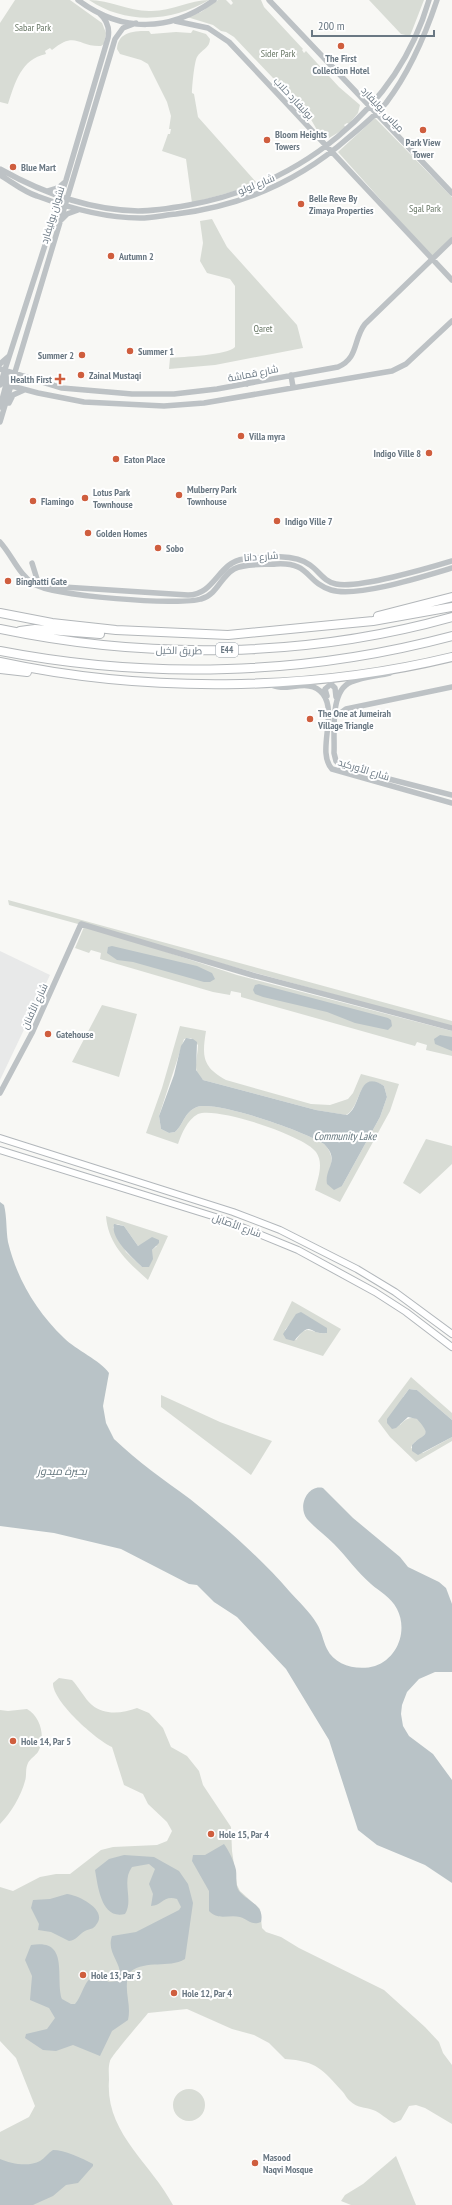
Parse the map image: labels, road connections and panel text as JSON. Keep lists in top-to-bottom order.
{
  "streets": {
    "highway": ["طريق الخيل", "E44"],
    "main road": ["شارع الأصايل"],
    "street": [
      "بوليفارد حلاب",
      "مياس بوليفارد",
      "شارع لولو",
      "نشوان بوليفارد",
      "شارع قماشة",
      "شارع دانا",
      "شارع الأوركيد",
      "شارع الأفنان"
    ]
  },
  "crossings": [
    ["بوليفارد حلاب", "شارع لولو"],
    ["بوليفارد حلاب", "شارع قماشة"],
    ["مياس بوليفارد", "شارع لولو"],
    ["شارع لولو", "نشوان بوليفارد"],
    ["نشوان بوليفارد", "شارع قماشة"]
  ],
  "water": ["Community Lake", "بحيرة ميدوز"],
  "parks": [
    "Sabar Park",
    "Sider Park",
    "Sgal Park",
    "Qaret"
  ],
  "places": {
    "other": [
      "The First Collection Hotel",
      "Park View Tower",
      "Bloom Heights Towers",
      "Blue Mart",
      "Belle Reve By Zimaya Properties",
      "Autumn 2",
      "Summer 1",
      "Summer 2",
      "Zainal Mustaqi",
      "Villa myra",
      "Indigo Ville 8",
      "Eaton Place",
      "Mulberry Park Townhouse",
      "Lotus Park Townhouse",
      "Flamingo",
      "Indigo Ville 7",
      "Golden Homes",
      "Sobo",
      "Binghatti Gate",
      "The One at Jumeirah Village Triangle",
      "Gatehouse",
      "Hole 14, Par 5",
      "Hole 15, Par 4",
      "Hole 13, Par 3",
      "Hole 12, Par 4",
      "Masood Naqvi Mosque"
    ],
    "health": ["Health First"]
  },
  "scale_bar": "200 m"
}
